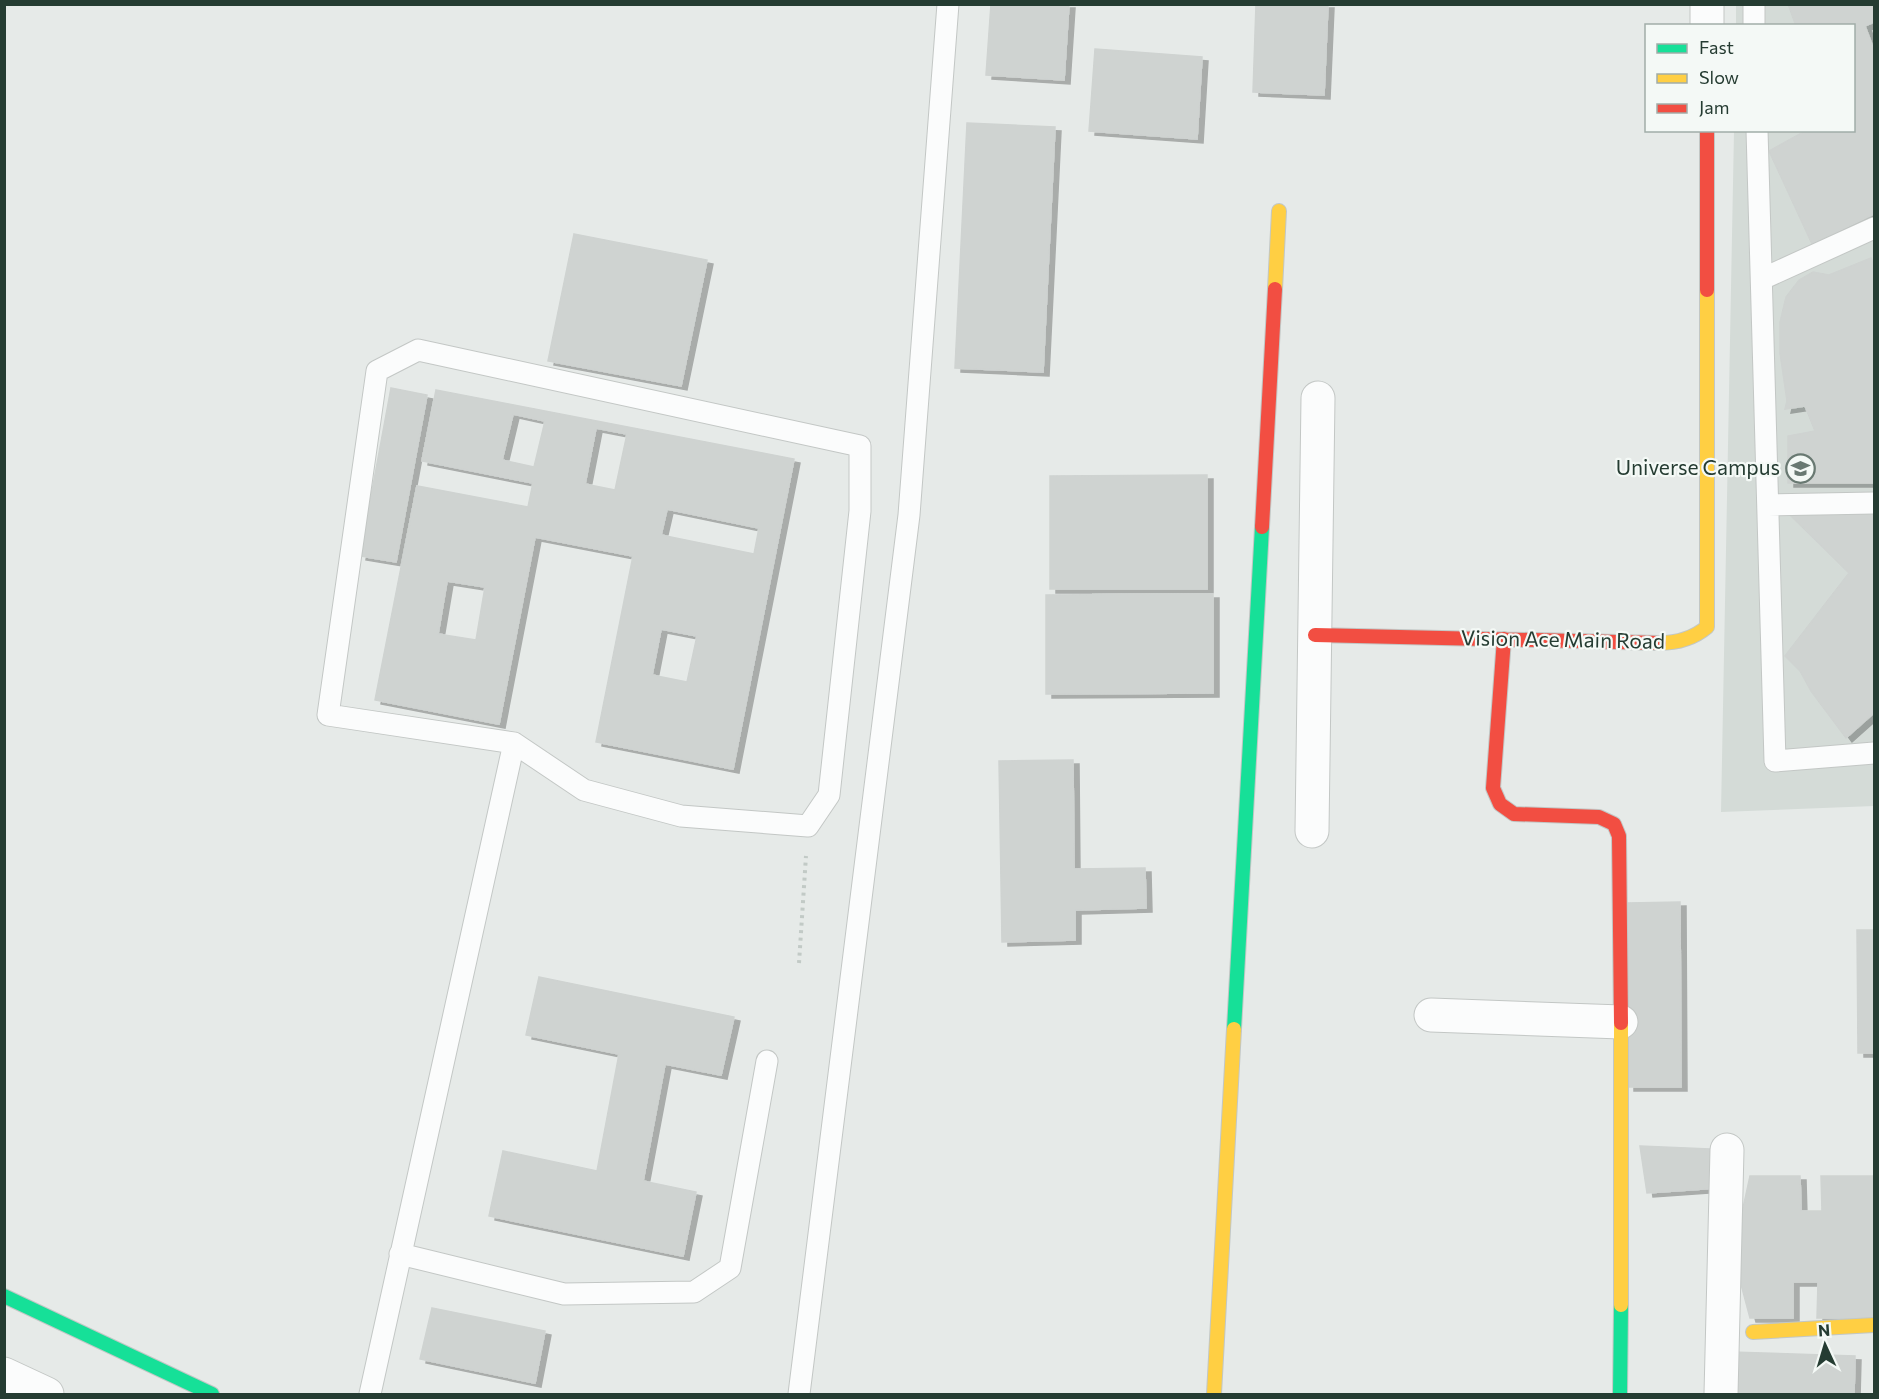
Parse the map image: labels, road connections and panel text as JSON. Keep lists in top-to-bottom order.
{
  "streets": {
    "street": ["Vision Ace Main Road"]
  },
  "places": {
    "school or university": ["Universe Campus"]
  },
  "legend": ["Fast", "Slow", "Jam"],
  "north": "top"
}
